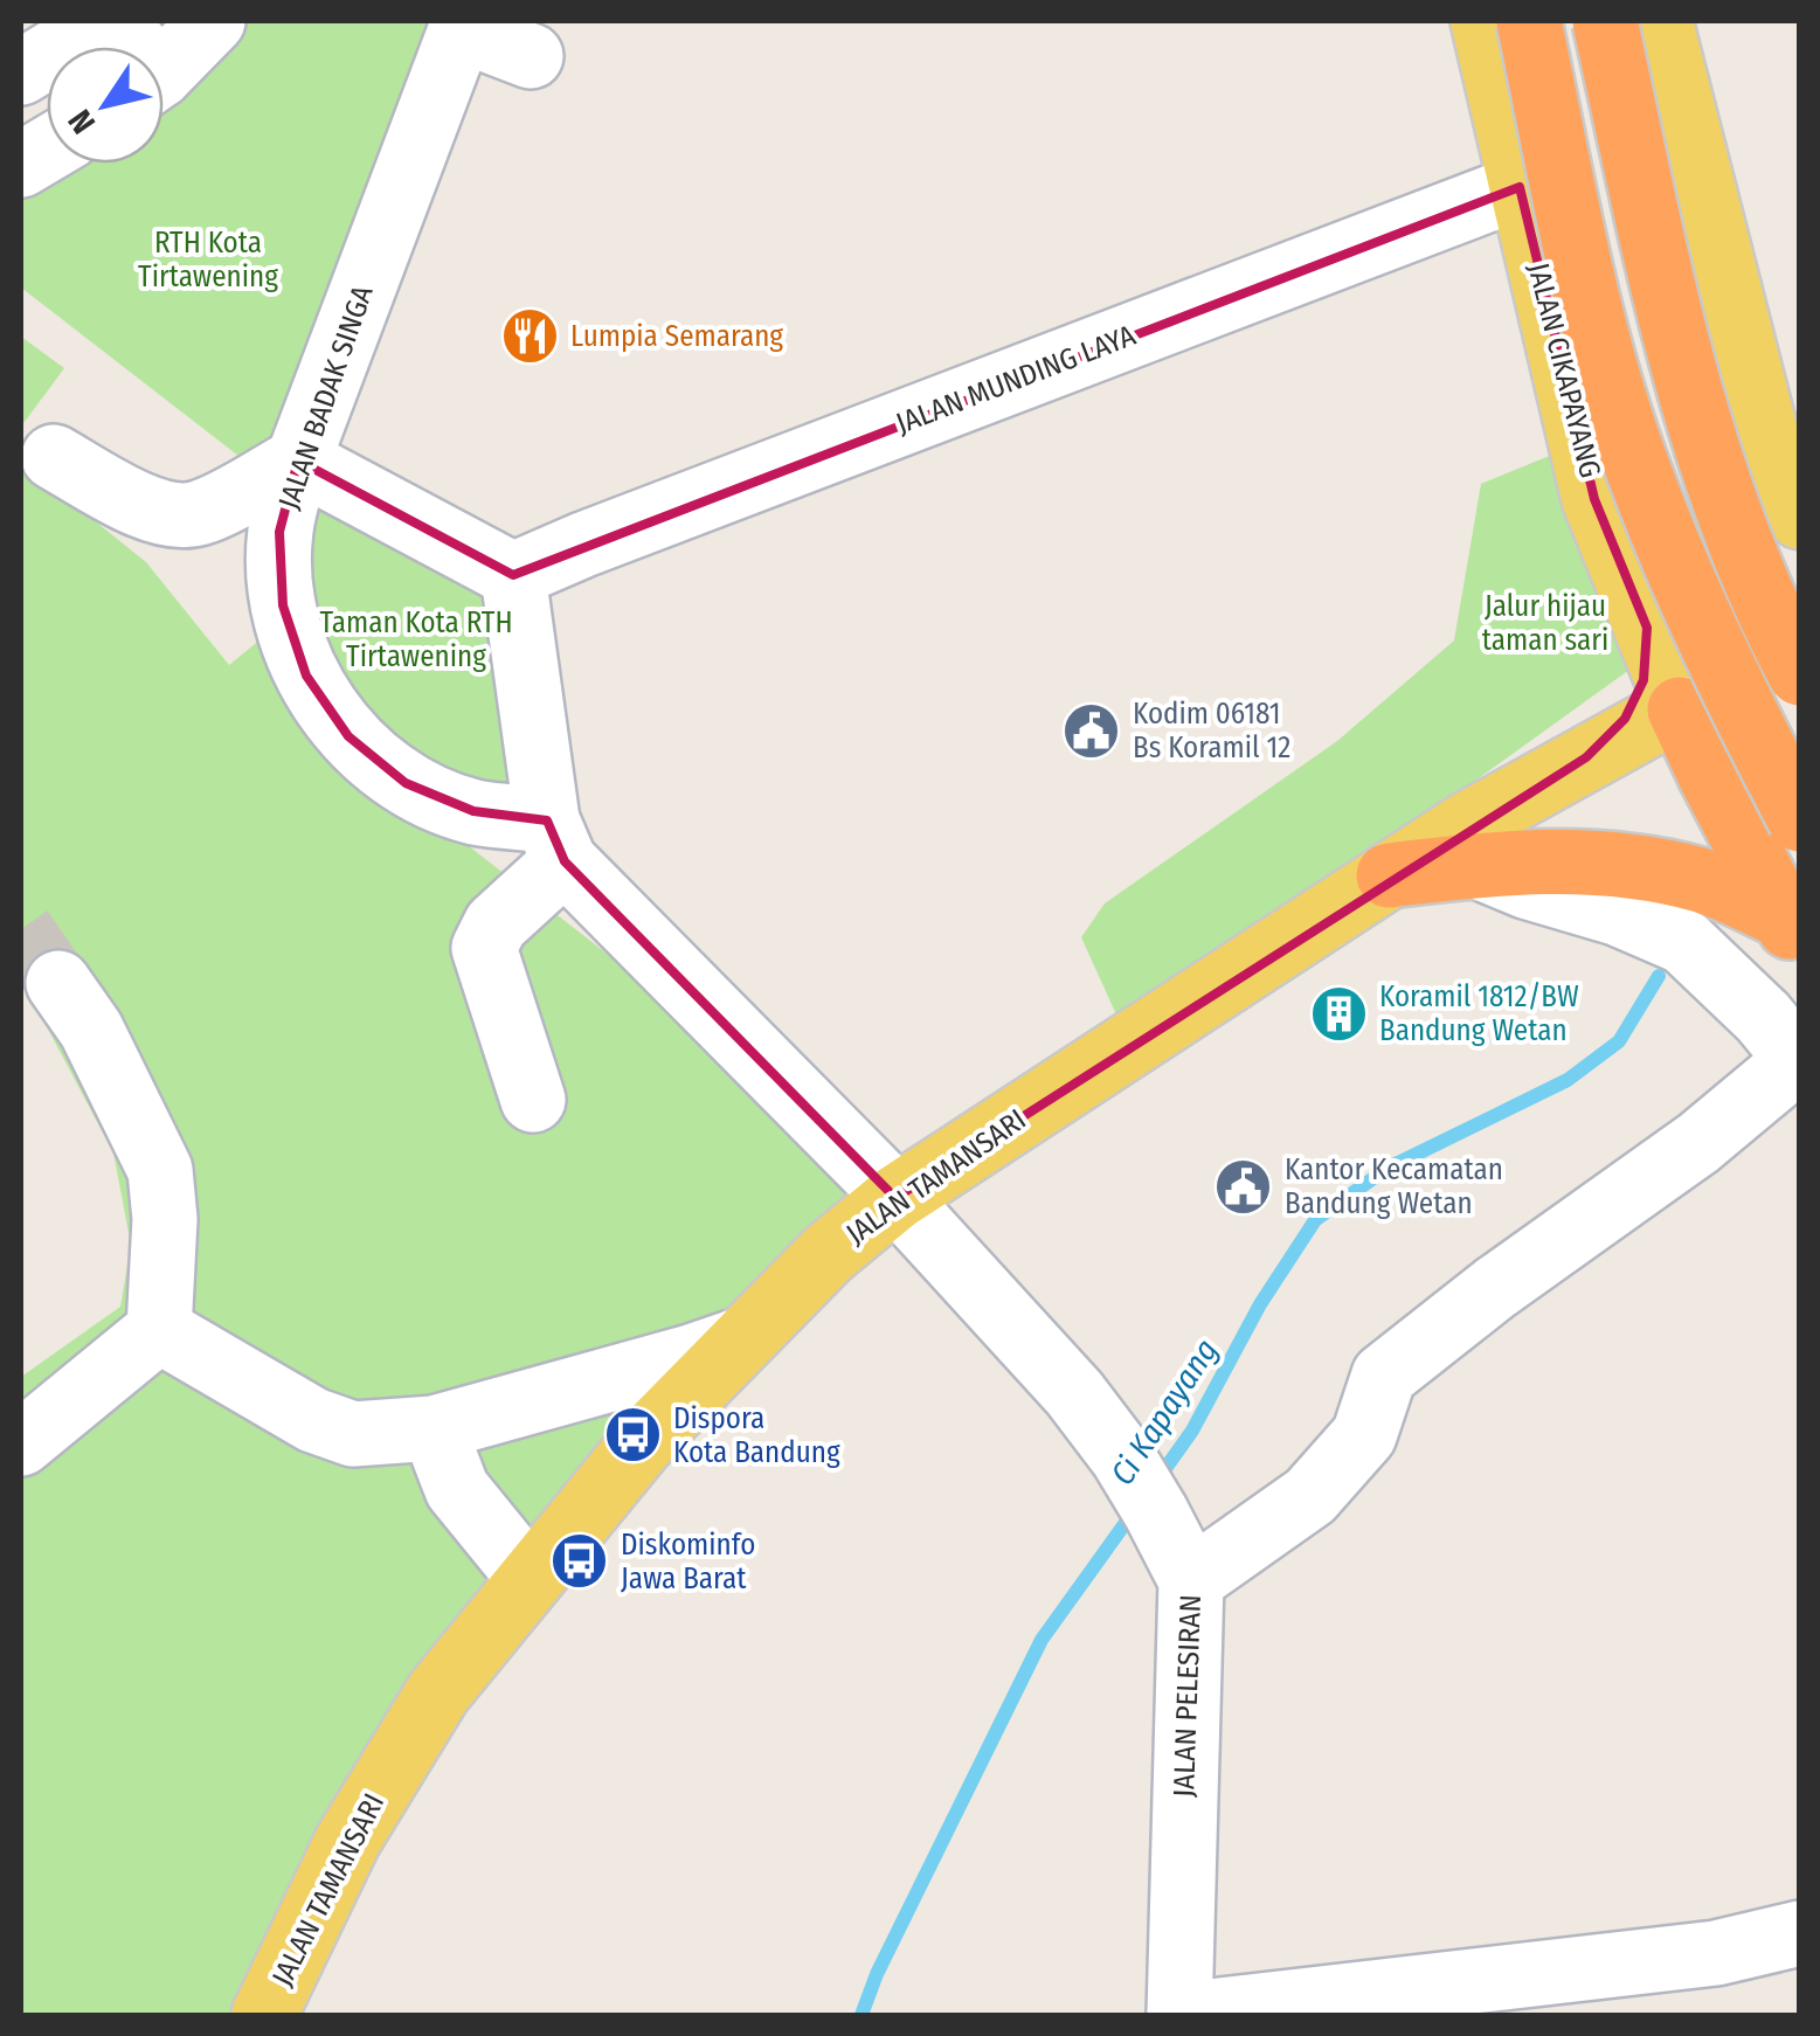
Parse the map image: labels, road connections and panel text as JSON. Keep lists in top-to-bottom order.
{
  "streets": {
    "main road": ["JALAN CIKAPAYANG", "JALAN TAMANSARI"],
    "street": ["JALAN MUNDING LAYA", "JALAN BADAK SINGA", "JALAN PELESIRAN"]
  },
  "crossings": [
    ["JALAN CIKAPAYANG", "JALAN MUNDING LAYA"],
    ["JALAN CIKAPAYANG", "JALAN TAMANSARI"],
    ["JALAN TAMANSARI", "JALAN PELESIRAN"]
  ],
  "water": ["Ci Kapayang"],
  "parks": ["RTH Kota Tirtawening", "Jalur hijau taman sari", "Taman Kota RTH Tirtawening"],
  "places": {
    "restaurant": ["Lumpia Semarang"],
    "public building": ["Kodim 06181 Bs Koramil 12", "Kantor Kecamatan Bandung Wetan"],
    "building": ["Koramil 1812/BW Bandung Wetan"],
    "bus stop": ["Dispora Kota Bandung", "Diskominfo Jawa Barat"]
  },
  "north": "bottom left"
}
